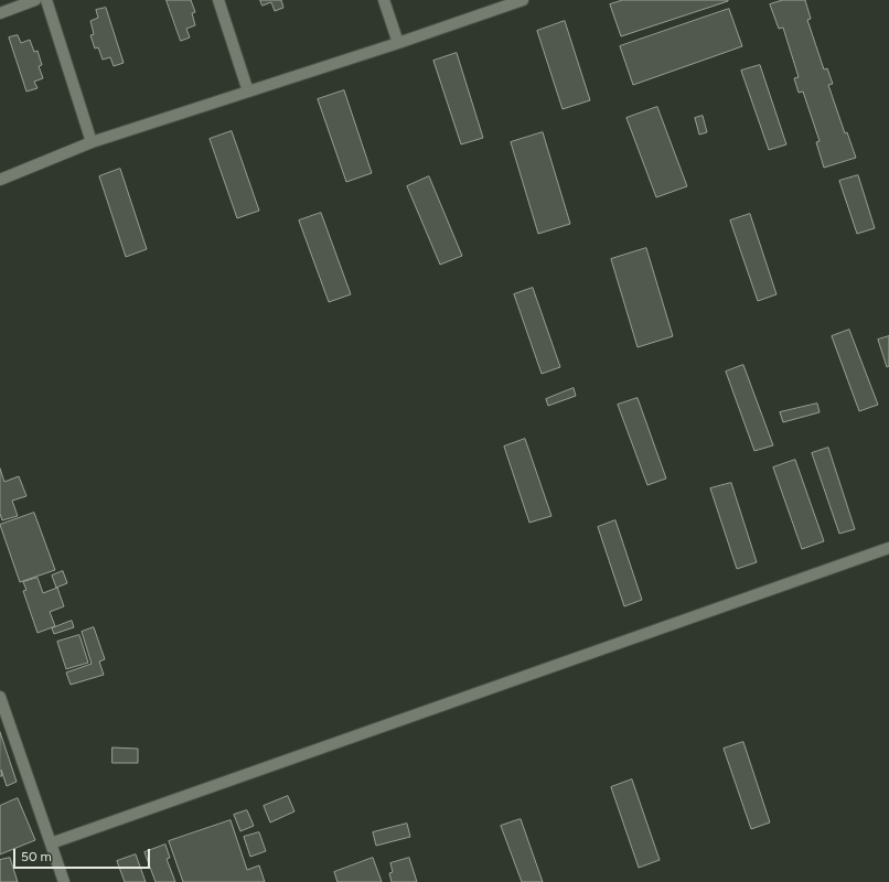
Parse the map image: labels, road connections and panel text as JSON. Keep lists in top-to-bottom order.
{
  "scale_bar": "50 m"
}
